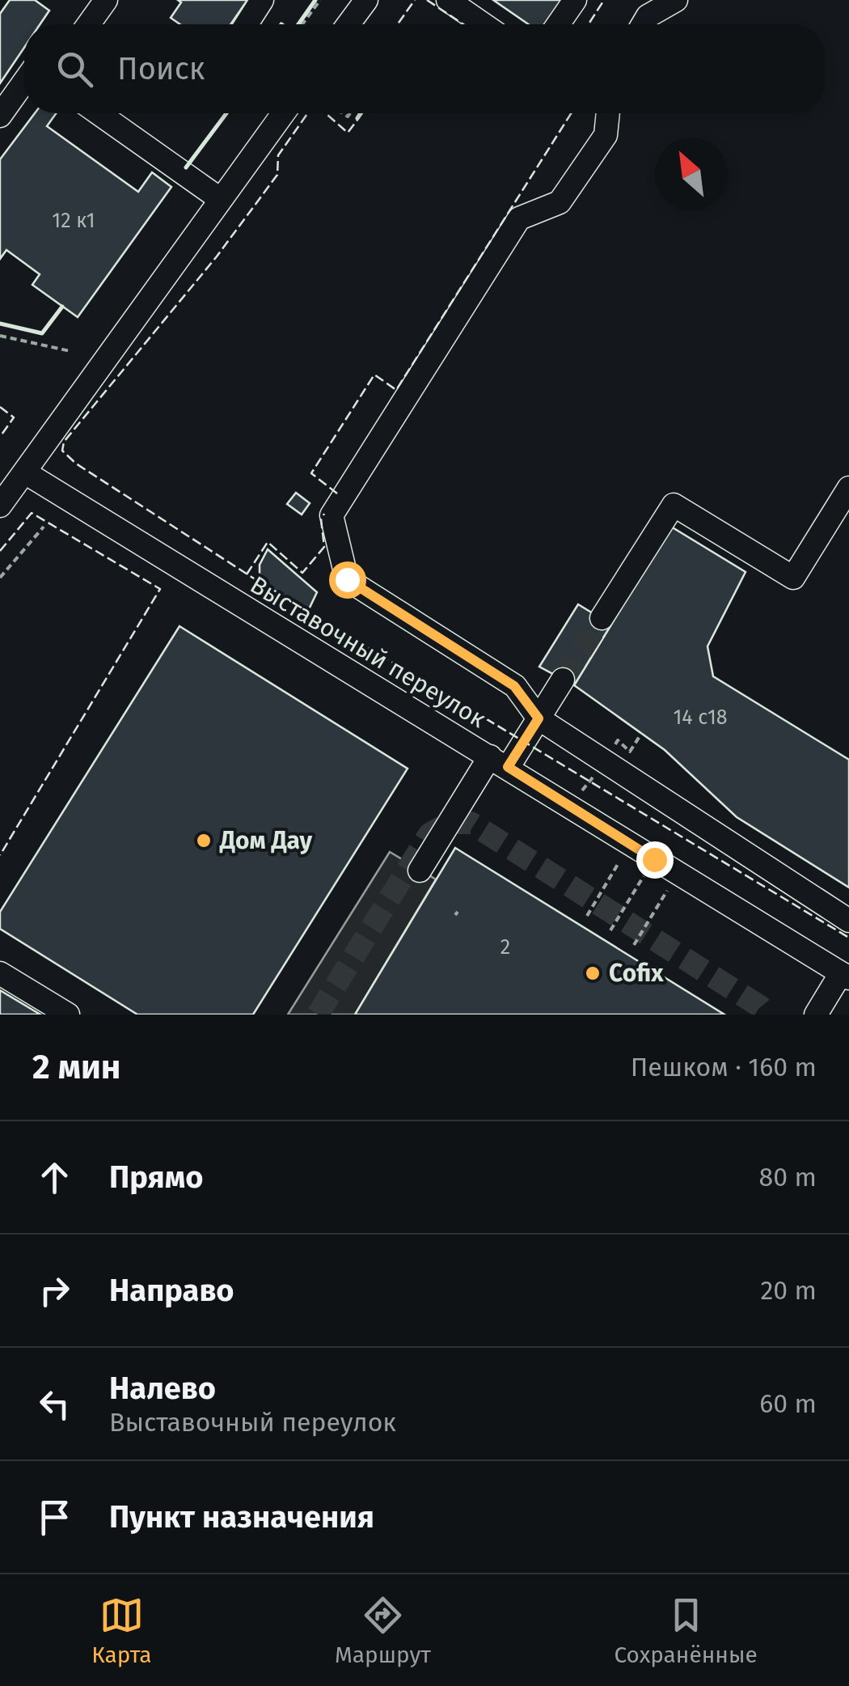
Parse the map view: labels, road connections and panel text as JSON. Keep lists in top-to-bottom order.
{
  "streets": {
    "street": ["Выставочный переулок"]
  },
  "places": ["Дом Дау", "Cofix"],
  "house_numbers": ["12 к1", "14 с18", "2"],
  "north": "top left",
  "page": {
    "search": "Поиск",
    "heading": ["2 мин", "Пешком · 160 m"],
    "list": [
      ["Прямо", "80 m"],
      ["Направо", "20 m"],
      ["Налево", "Выставочный переулок", "60 m"],
      "Пункт назначения"
    ],
    "nav": ["Карта", "Маршрут", "Сохранённые"]
  }
}
